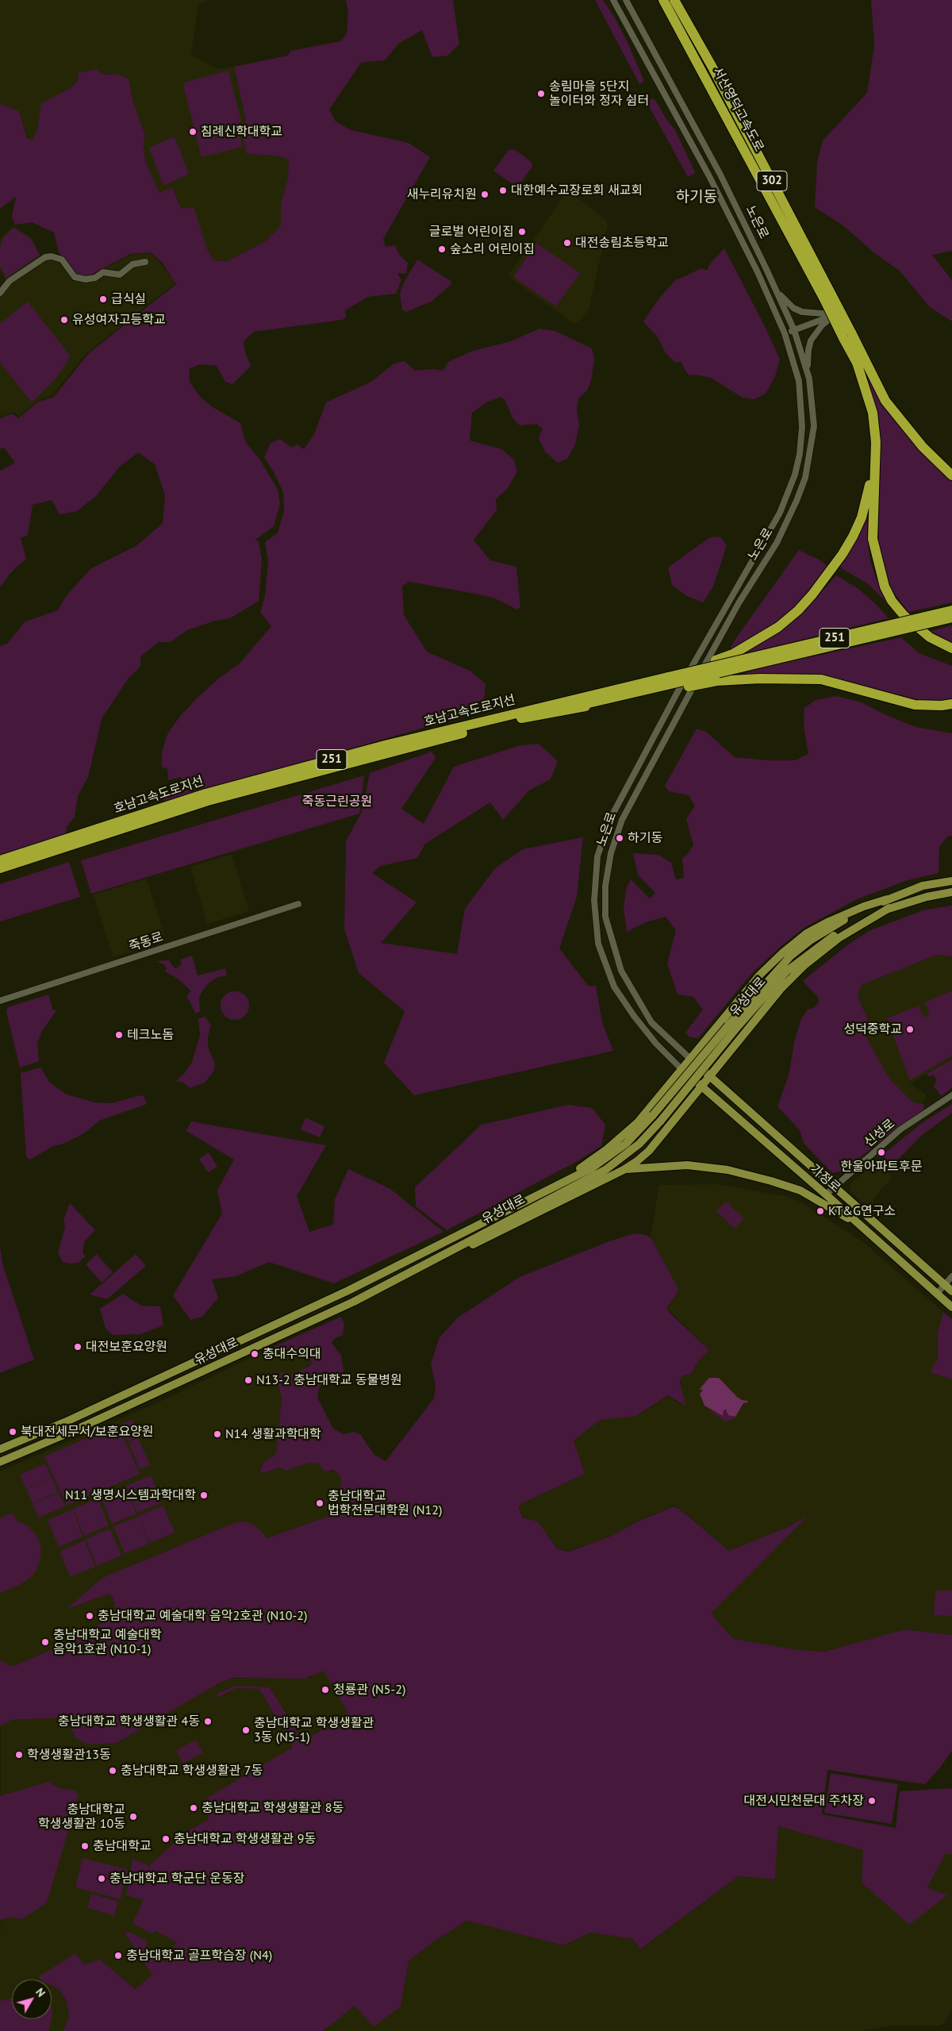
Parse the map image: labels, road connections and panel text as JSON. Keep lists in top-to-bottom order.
{
  "streets": {
    "highway": [
      "서산영덕고속도로",
      "302",
      "251",
      "호남고속도로지선"
    ],
    "main road": ["노은로", "유성대로", "가정로"],
    "street": ["죽동로", "신성로"]
  },
  "crossings": [
    ["노은로", "가정로"],
    ["신성로", "가정로"]
  ],
  "districts": ["하기동"],
  "parks": ["죽동근린공원"],
  "places": [
    "송림마을 5단지 놀이터와 정자 쉼터",
    "침례신학대학교",
    "대한예수교장로회 새교회",
    "새누리유치원",
    "글로벌 어린이집",
    "대전송림초등학교",
    "숲소리 어린이집",
    "급식실",
    "유성여자고등학교",
    "하기동",
    "성덕중학교",
    "테크노돔",
    "한울아파트후문",
    "KT&G연구소",
    "대전보훈요양원",
    "충대수의대",
    "N13-2 충남대학교 동물병원",
    "북대전세무서/보훈요양원",
    "N14 생활과학대학",
    "N11 생명시스템과학대학",
    "충남대학교 법학전문대학원 (N12)",
    "충남대학교 예술대학 음악2호관 (N10-2)",
    "충남대학교 예술대학 음악1호관 (N10-1)",
    "청룡관 (N5-2)",
    "충남대학교 학생생활관 4동",
    "충남대학교 학생생활관 3동 (N5-1)",
    "학생생활관13동",
    "충남대학교 학생생활관 7동",
    "대전시민천문대 주차장",
    "충남대학교 학생생활관 8동",
    "충남대학교 학생생활관 10동",
    "충남대학교 학생생활관 9동",
    "충남대학교",
    "충남대학교 학군단 운동장",
    "충남대학교 골프학습장 (N4)"
  ],
  "north": "top right"
}
